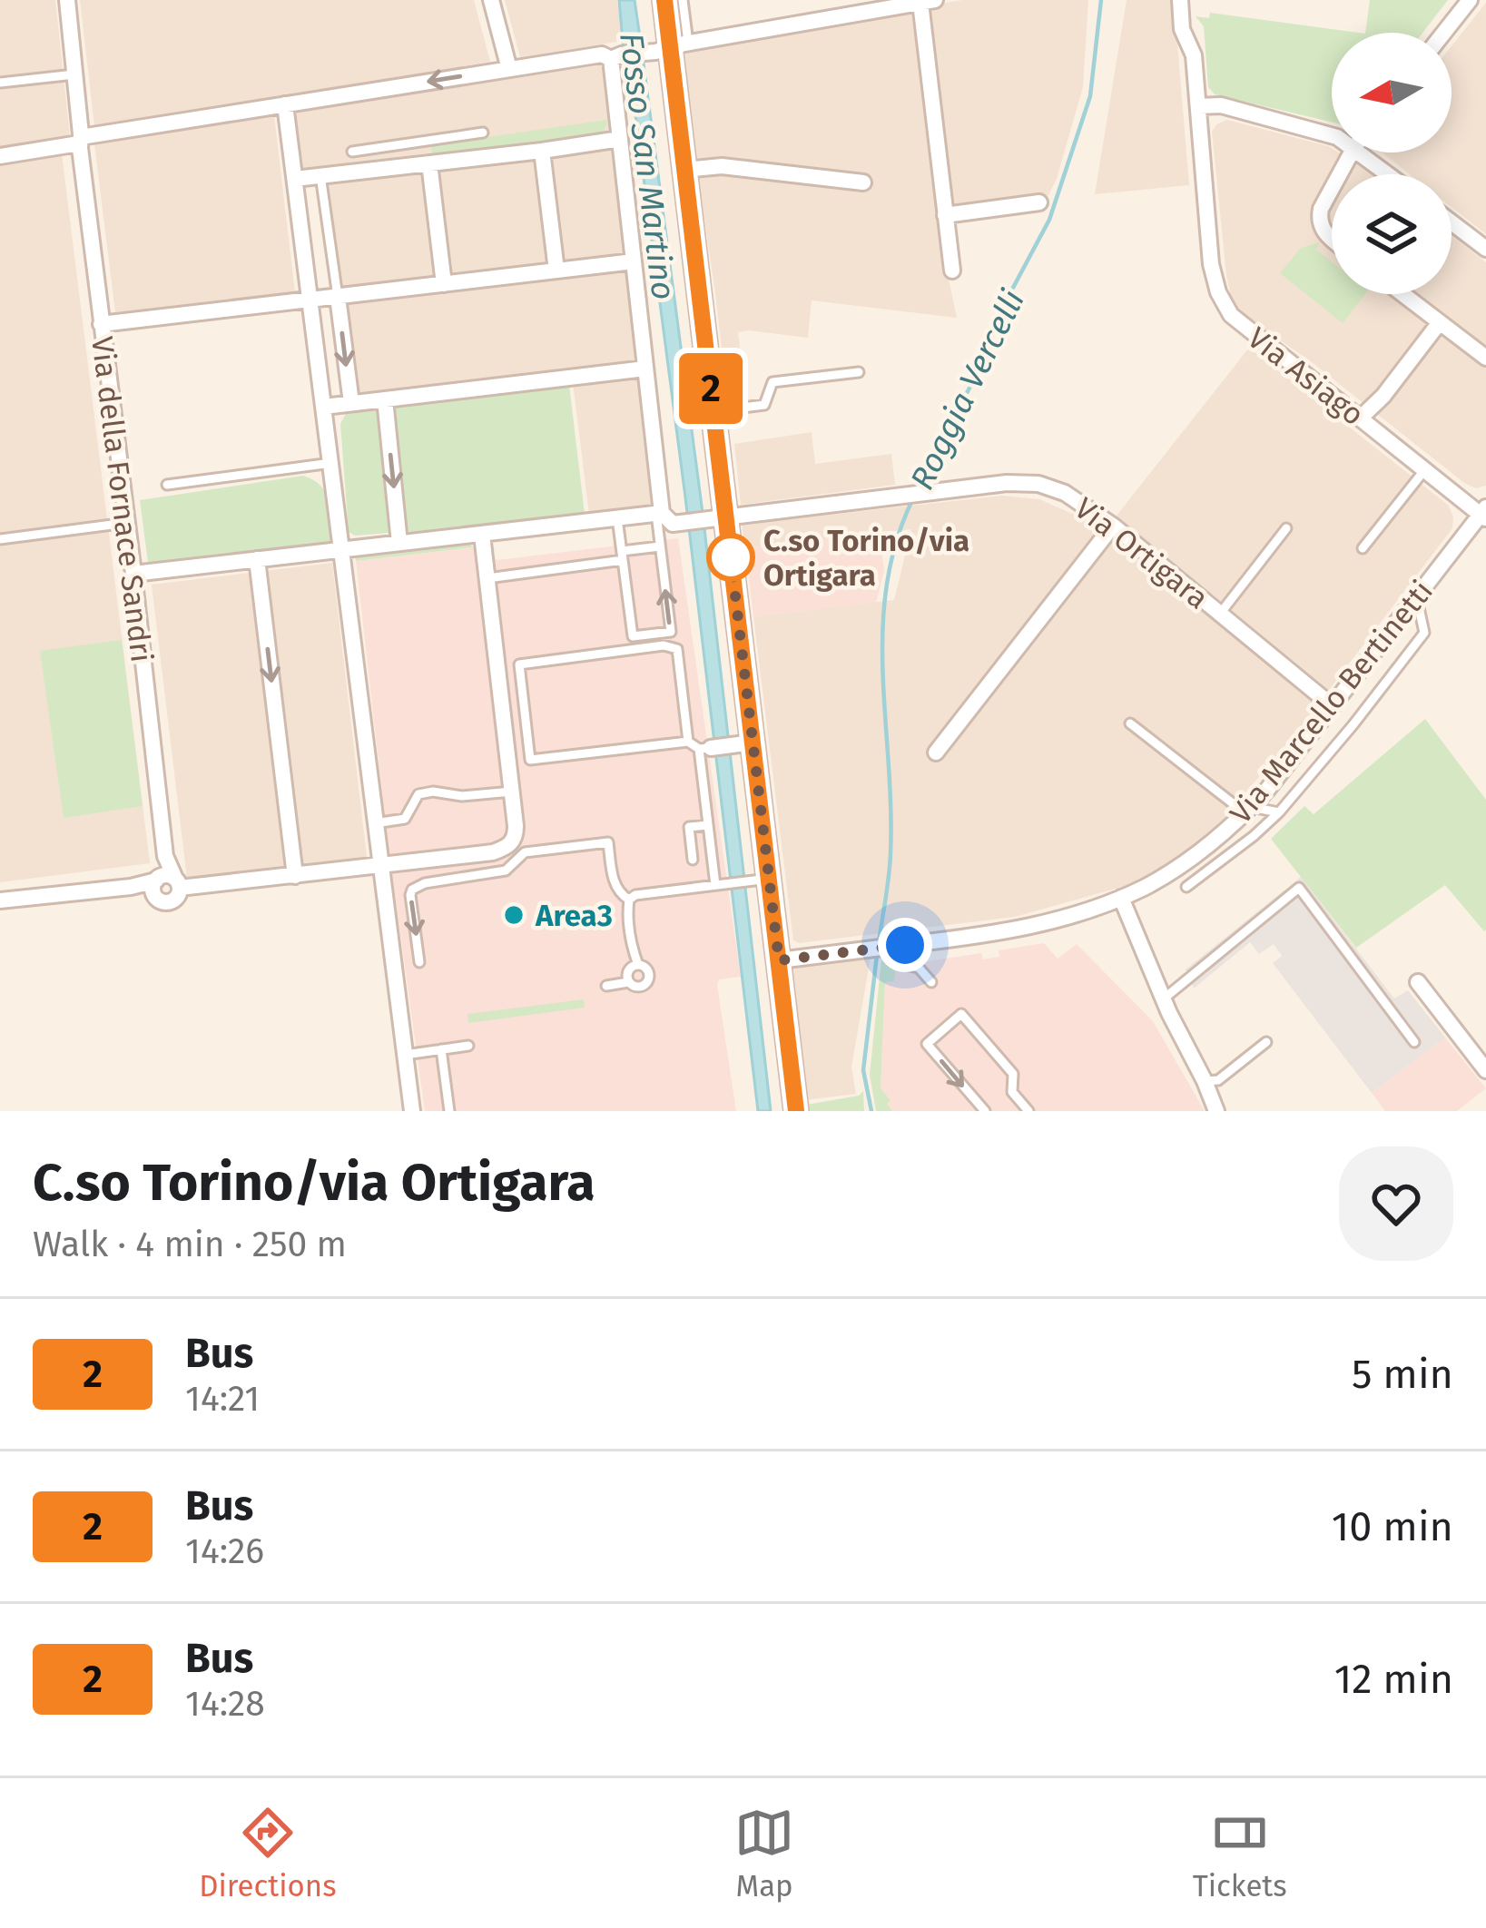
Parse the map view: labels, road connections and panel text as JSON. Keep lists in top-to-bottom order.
{
  "streets": {
    "street": [
      "Via Asiago",
      "Via della Fornace Sandri",
      "Via Ortigara",
      "Via Marcello Bertinetti"
    ]
  },
  "crossings": [
    ["Via Asiago", "Via Marcello Bertinetti"],
    ["Via Ortigara", "Via Marcello Bertinetti"]
  ],
  "water": ["Fosso San Martino", "Roggia Vercelli"],
  "places": ["C.so Torino/via Ortigara", "Area3"],
  "lines": ["bus line 2"],
  "north": "left",
  "page": {
    "on_map": "2",
    "heading": ["C.so Torino/via Ortigara", "Walk · 4 min · 250 m"],
    "list": [
      {
        "mark": "2",
        "name": "Bus",
        "note": "14:21",
        "value": "5 min"
      },
      {
        "mark": "2",
        "name": "Bus",
        "note": "14:26",
        "value": "10 min"
      },
      {
        "mark": "2",
        "name": "Bus",
        "note": "14:28",
        "value": "12 min"
      }
    ],
    "tabs": ["Directions", "Map", "Tickets"]
  }
}
